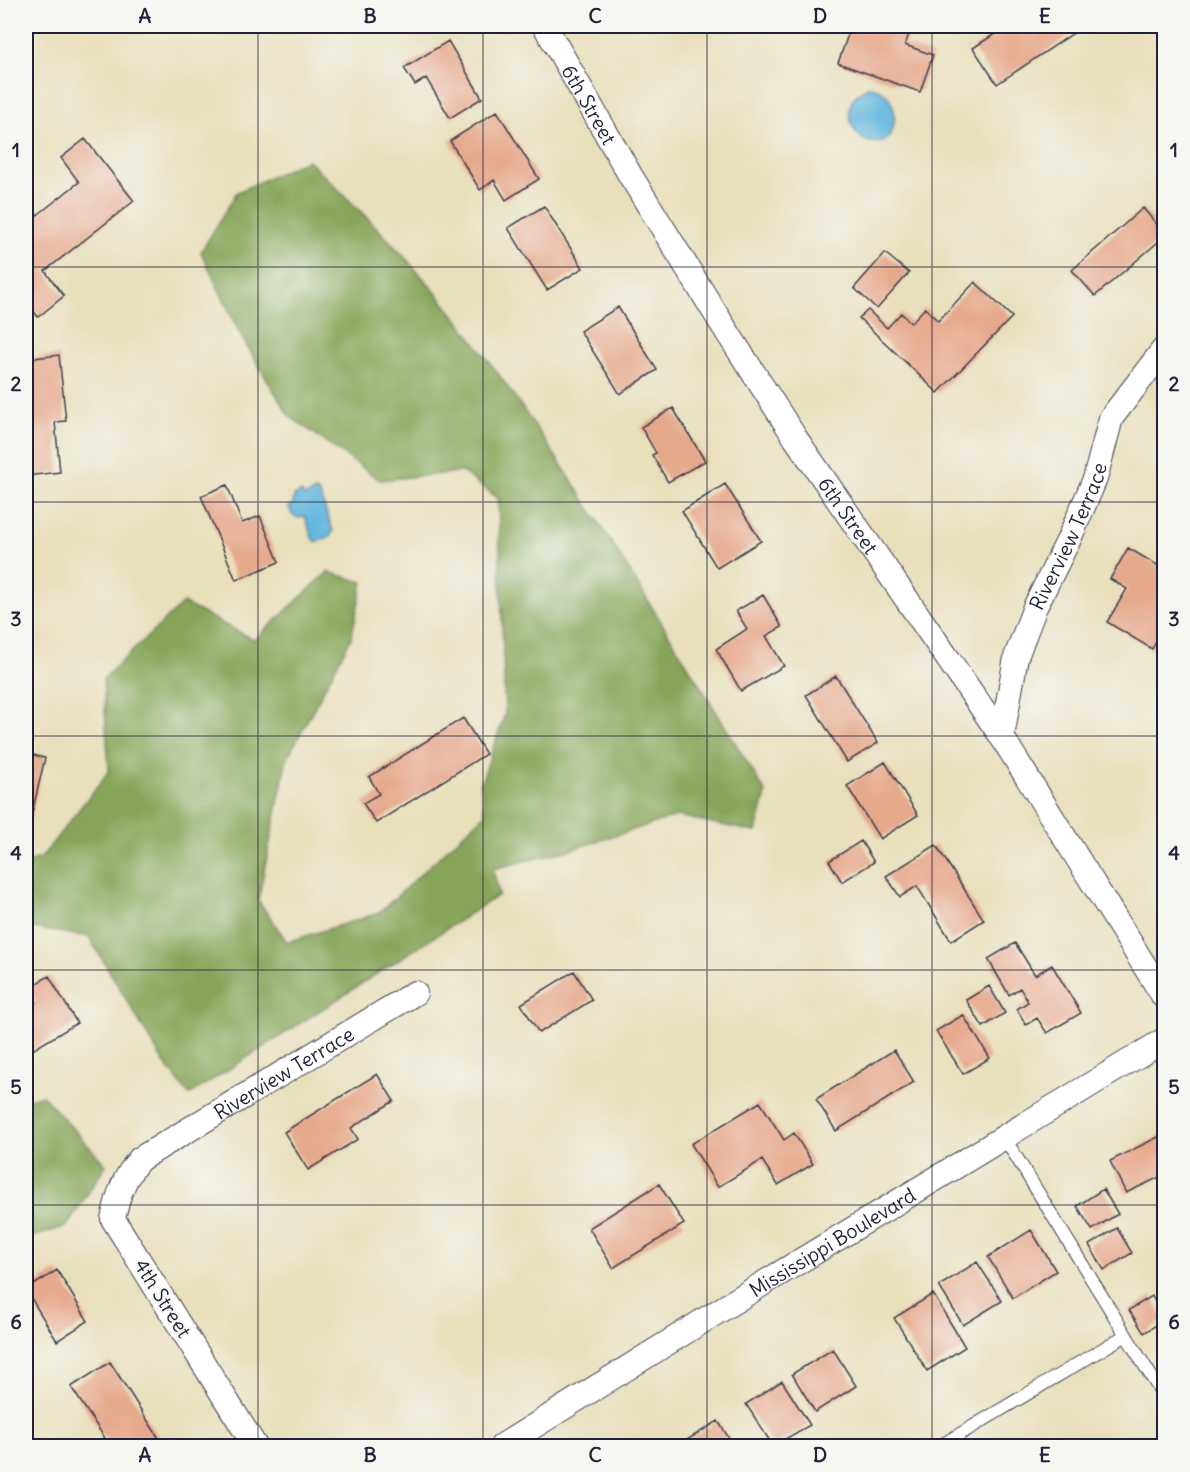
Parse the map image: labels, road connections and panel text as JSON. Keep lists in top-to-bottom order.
{
  "streets": {
    "street": [
      "6th Street",
      "Riverview Terrace",
      "Mississippi Boulevard",
      "4th Street"
    ]
  },
  "crossings": [
    ["6th Street", "Riverview Terrace"],
    ["Riverview Terrace", "4th Street"]
  ],
  "grid": {
    "columns": [
      "A",
      "B",
      "C",
      "D",
      "E"
    ],
    "rows": [
      "1",
      "2",
      "3",
      "4",
      "5",
      "6"
    ]
  }
}
